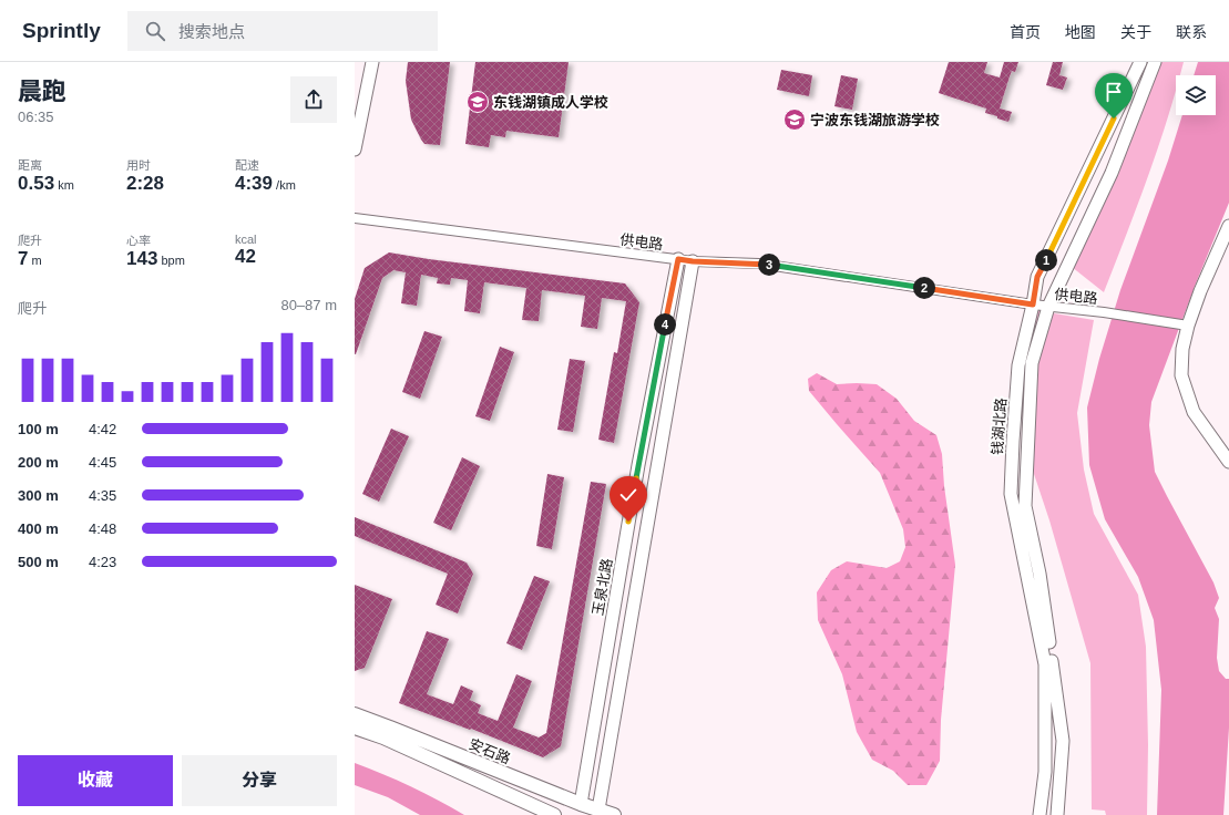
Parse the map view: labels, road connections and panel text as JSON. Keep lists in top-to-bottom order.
{
  "streets": {
    "main road": ["安石路"],
    "street": ["供电路", "钱湖北路", "玉泉北路"]
  },
  "crossings": [
    ["供电路", "钱湖北路"],
    ["供电路", "玉泉北路"],
    ["玉泉北路", "安石路"]
  ],
  "places": {
    "school or university": ["东钱湖镇成人学校", "宁波东钱湖旅游学校"]
  },
  "page": {
    "header": "Sprintly",
    "search": "搜索地点",
    "nav": [
      "首页",
      "地图",
      "关于",
      "联系"
    ],
    "heading": ["晨跑", "06:35"],
    "stats": [
      ["距离", "0.53 km"],
      ["用时", "2:28"],
      ["配速", "4:39 /km"],
      ["爬升", "7 m"],
      ["心率", "143 bpm"],
      ["kcal", "42"]
    ],
    "pins": [
      "1",
      "3",
      "2",
      "4"
    ],
    "chart": ["爬升", "80–87 m"],
    "list": [
      {
        "name": "100 m",
        "note": "4:42"
      },
      {
        "name": "200 m",
        "note": "4:45"
      },
      {
        "name": "300 m",
        "note": "4:35"
      },
      {
        "name": "400 m",
        "note": "4:48"
      },
      {
        "name": "500 m",
        "note": "4:23"
      }
    ],
    "buttons": ["收藏", "分享"]
  }
}
